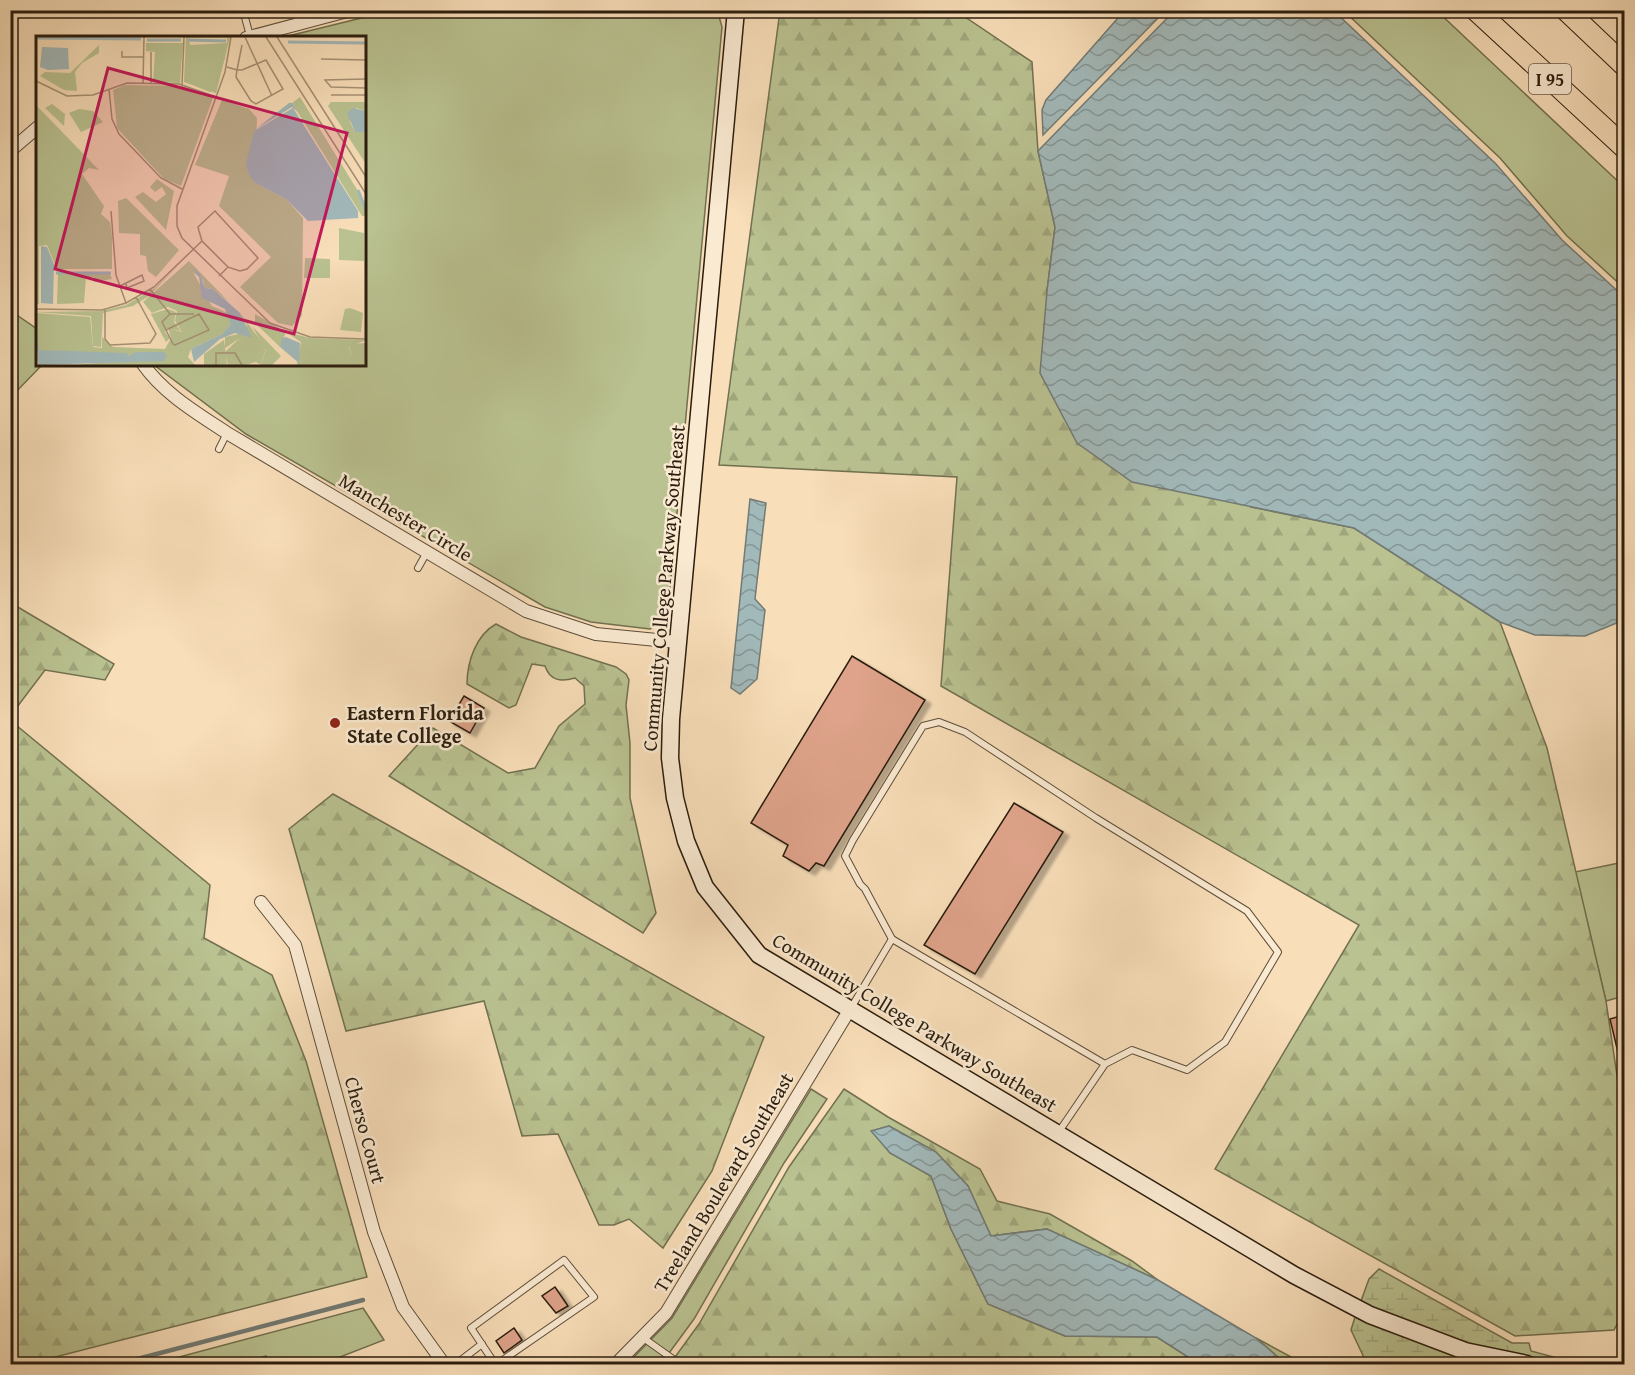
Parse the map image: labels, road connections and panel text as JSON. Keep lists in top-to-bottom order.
{
  "streets": {
    "highway": ["I 95"],
    "street": [
      "Manchester Circle",
      "Community College Parkway Southeast",
      "Cherso Court",
      "Treeland Boulevard Southeast"
    ]
  },
  "crossings": [
    ["Manchester Circle", "Community College Parkway Southeast"],
    ["Community College Parkway Southeast", "Treeland Boulevard Southeast"]
  ],
  "places": ["Eastern Florida State College"]
}
